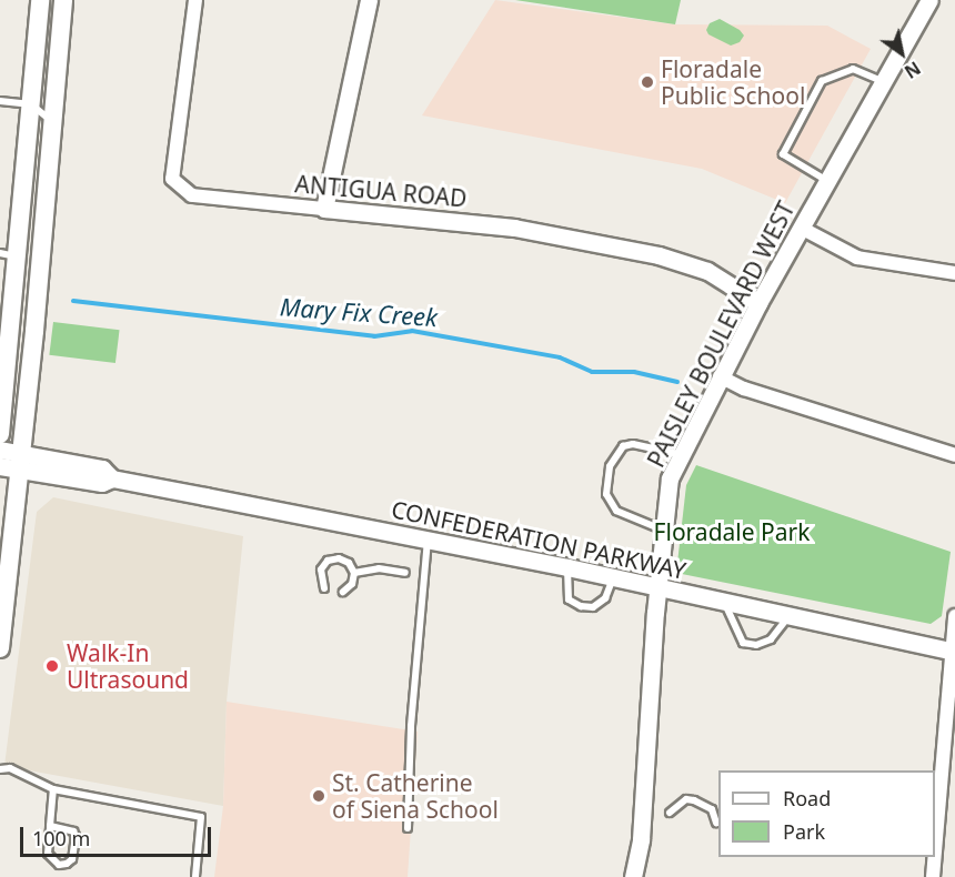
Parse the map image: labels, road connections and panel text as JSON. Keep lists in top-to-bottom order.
{
  "streets": {
    "street": ["ANTIGUA ROAD", "PAISLEY BOULEVARD WEST", "CONFEDERATION PARKWAY"]
  },
  "crossings": [
    ["ANTIGUA ROAD", "PAISLEY BOULEVARD WEST"],
    ["PAISLEY BOULEVARD WEST", "CONFEDERATION PARKWAY"]
  ],
  "water": ["Mary Fix Creek"],
  "parks": ["Floradale Park"],
  "places": ["Floradale Public School", "Walk-In Ultrasound", "St. Catherine of Siena School"],
  "legend": ["Road", "Park"],
  "scale_bar": "100 m",
  "north": "bottom right"
}
